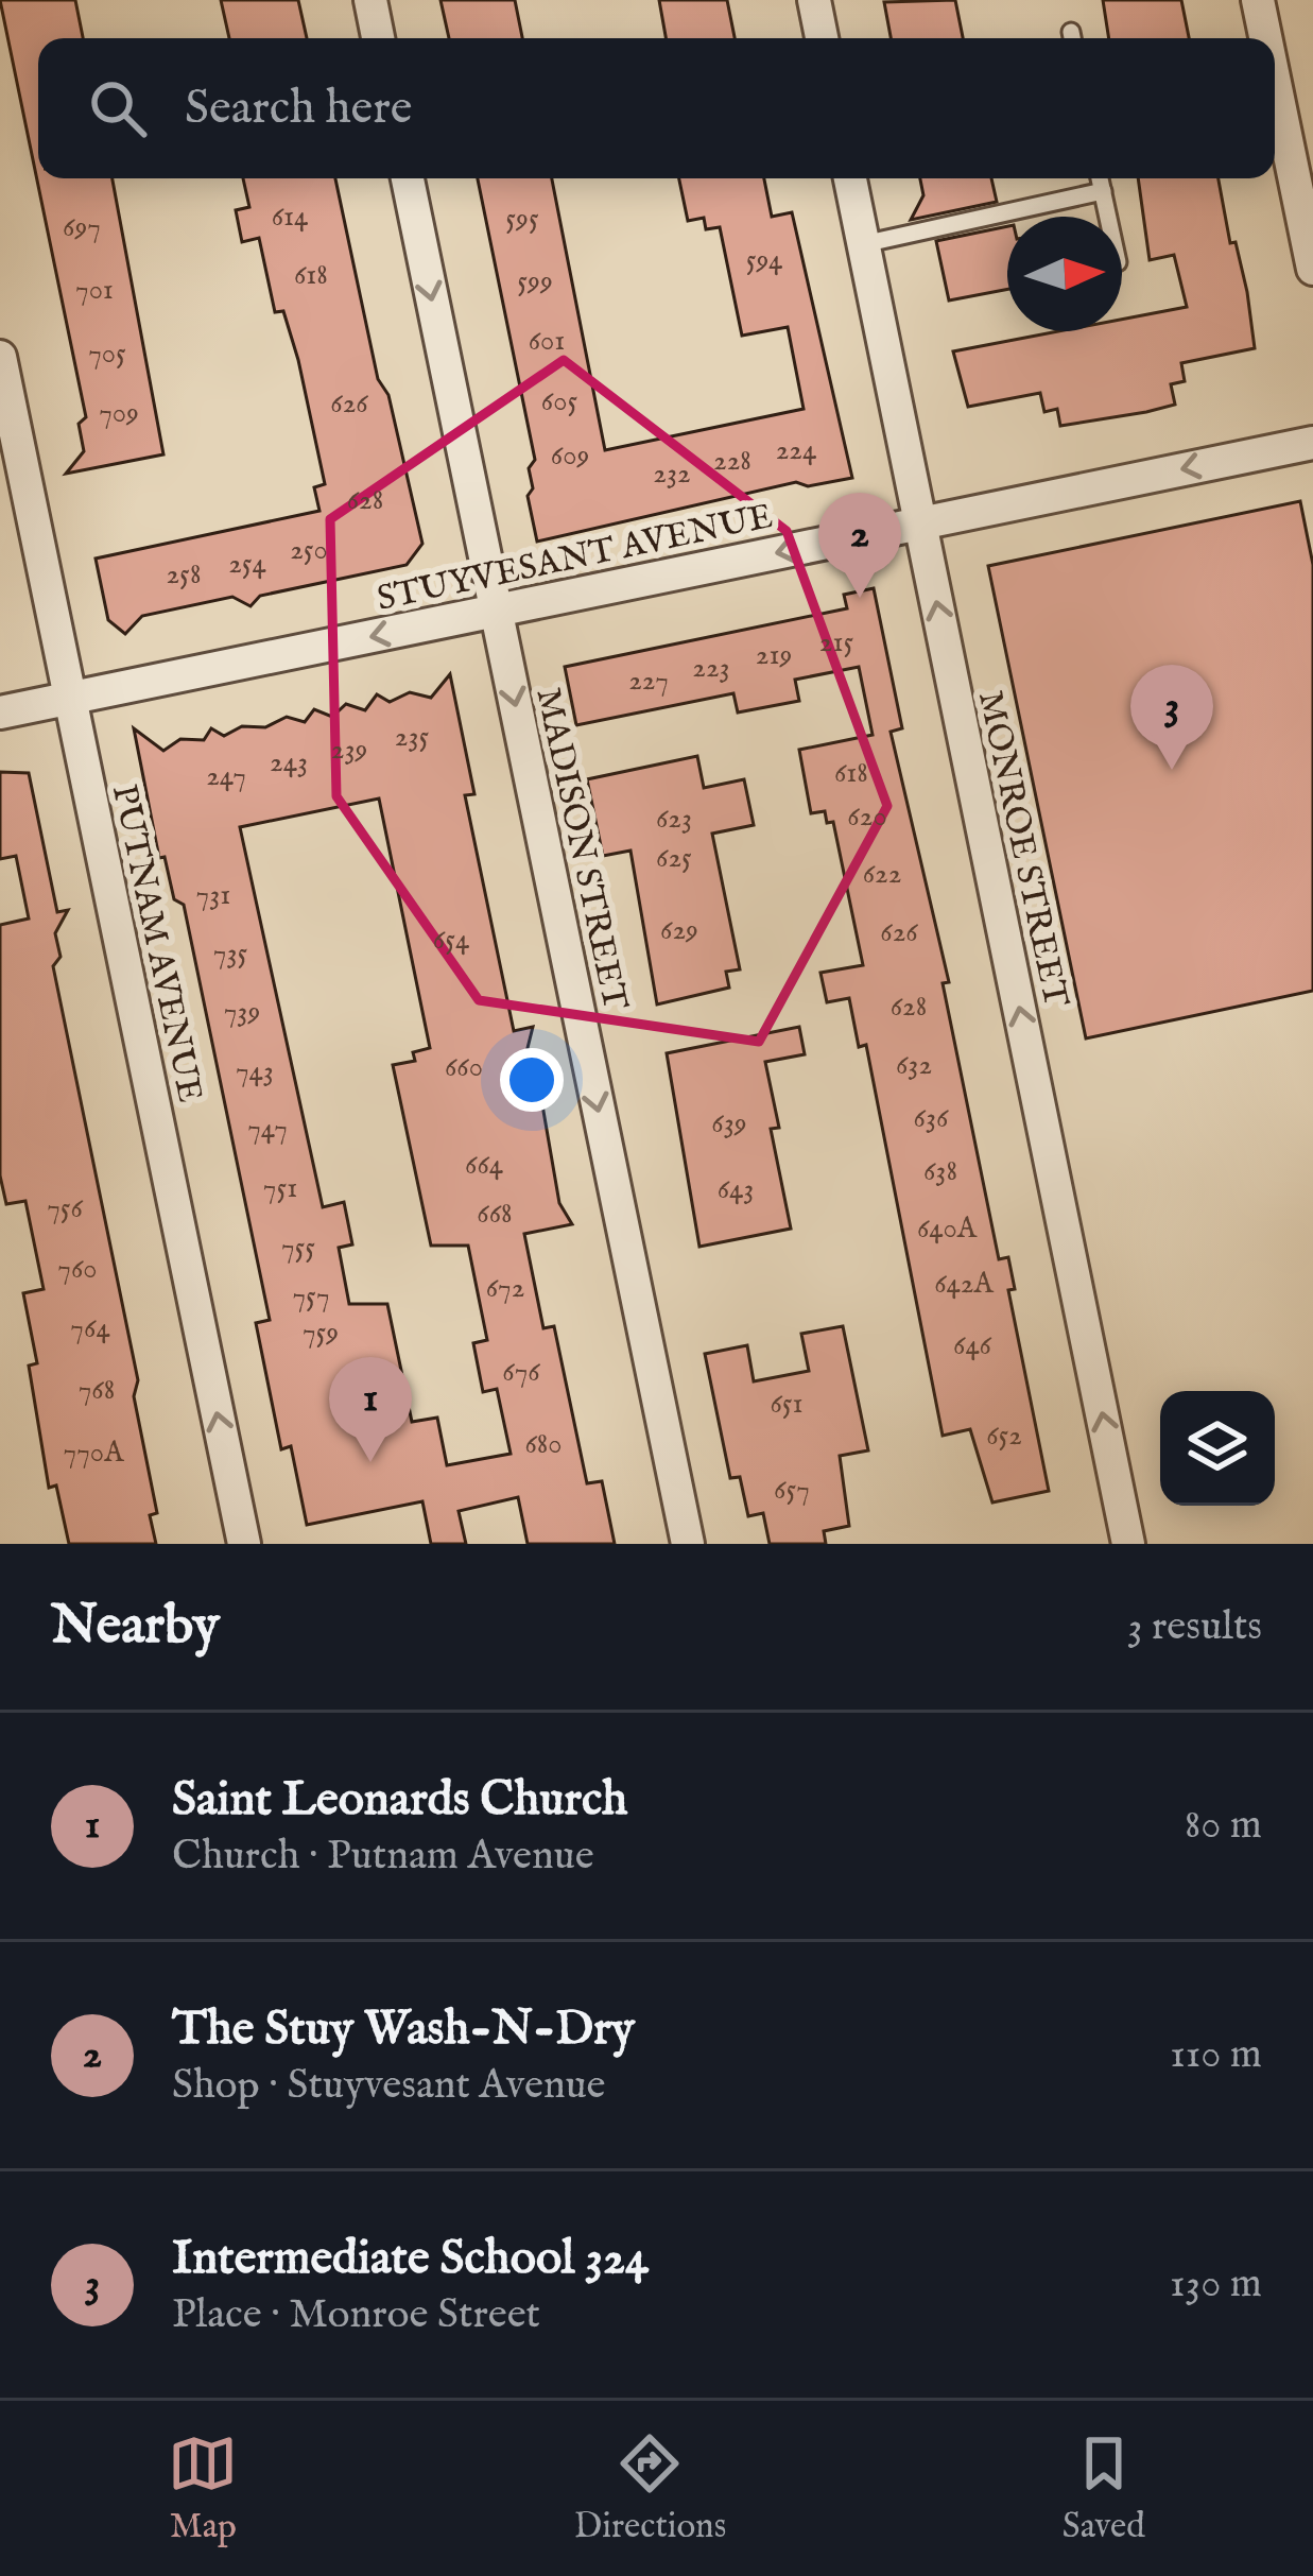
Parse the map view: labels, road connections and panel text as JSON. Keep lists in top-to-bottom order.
{
  "streets": {
    "street": [
      "STUYVESANT AVENUE",
      "MADISON STREET",
      "MONROE STREET",
      "PUTNAM AVENUE"
    ]
  },
  "crossings": [
    ["STUYVESANT AVENUE", "MADISON STREET"],
    ["STUYVESANT AVENUE", "MONROE STREET"],
    ["STUYVESANT AVENUE", "PUTNAM AVENUE"]
  ],
  "one_way": [
    "STUYVESANT AVENUE",
    "MADISON STREET",
    "MONROE STREET",
    "PUTNAM AVENUE"
  ],
  "house_numbers": [
    "614",
    "595",
    "697",
    "594",
    "618",
    "599",
    "701",
    "601",
    "705",
    "605",
    "626",
    "709",
    "224",
    "609",
    "228",
    "232",
    "628",
    "250",
    "254",
    "258",
    "215",
    "219",
    "223",
    "227",
    "235",
    "239",
    "243",
    "618",
    "247",
    "620",
    "623",
    "625",
    "622",
    "731",
    "629",
    "626",
    "654",
    "735",
    "628",
    "739",
    "632",
    "660",
    "743",
    "636",
    "639",
    "747",
    "664",
    "638",
    "751",
    "643",
    "756",
    "668",
    "640A",
    "755",
    "760",
    "642A",
    "672",
    "757",
    "764",
    "759",
    "646",
    "676",
    "768",
    "651",
    "652",
    "680",
    "770A",
    "657"
  ],
  "north": "right",
  "page": {
    "search": "Search here",
    "pins": ["2", "3", "1"],
    "heading": ["Nearby", "3 results"],
    "list": [
      {
        "mark": "1",
        "name": "Saint Leonards Church",
        "note": "Church · Putnam Avenue",
        "value": "80 m"
      },
      {
        "mark": "2",
        "name": "The Stuy Wash-N-Dry",
        "note": "Shop · Stuyvesant Avenue",
        "value": "110 m"
      },
      {
        "mark": "3",
        "name": "Intermediate School 324",
        "note": "Place · Monroe Street",
        "value": "130 m"
      }
    ],
    "nav": ["Map", "Directions", "Saved"]
  }
}
